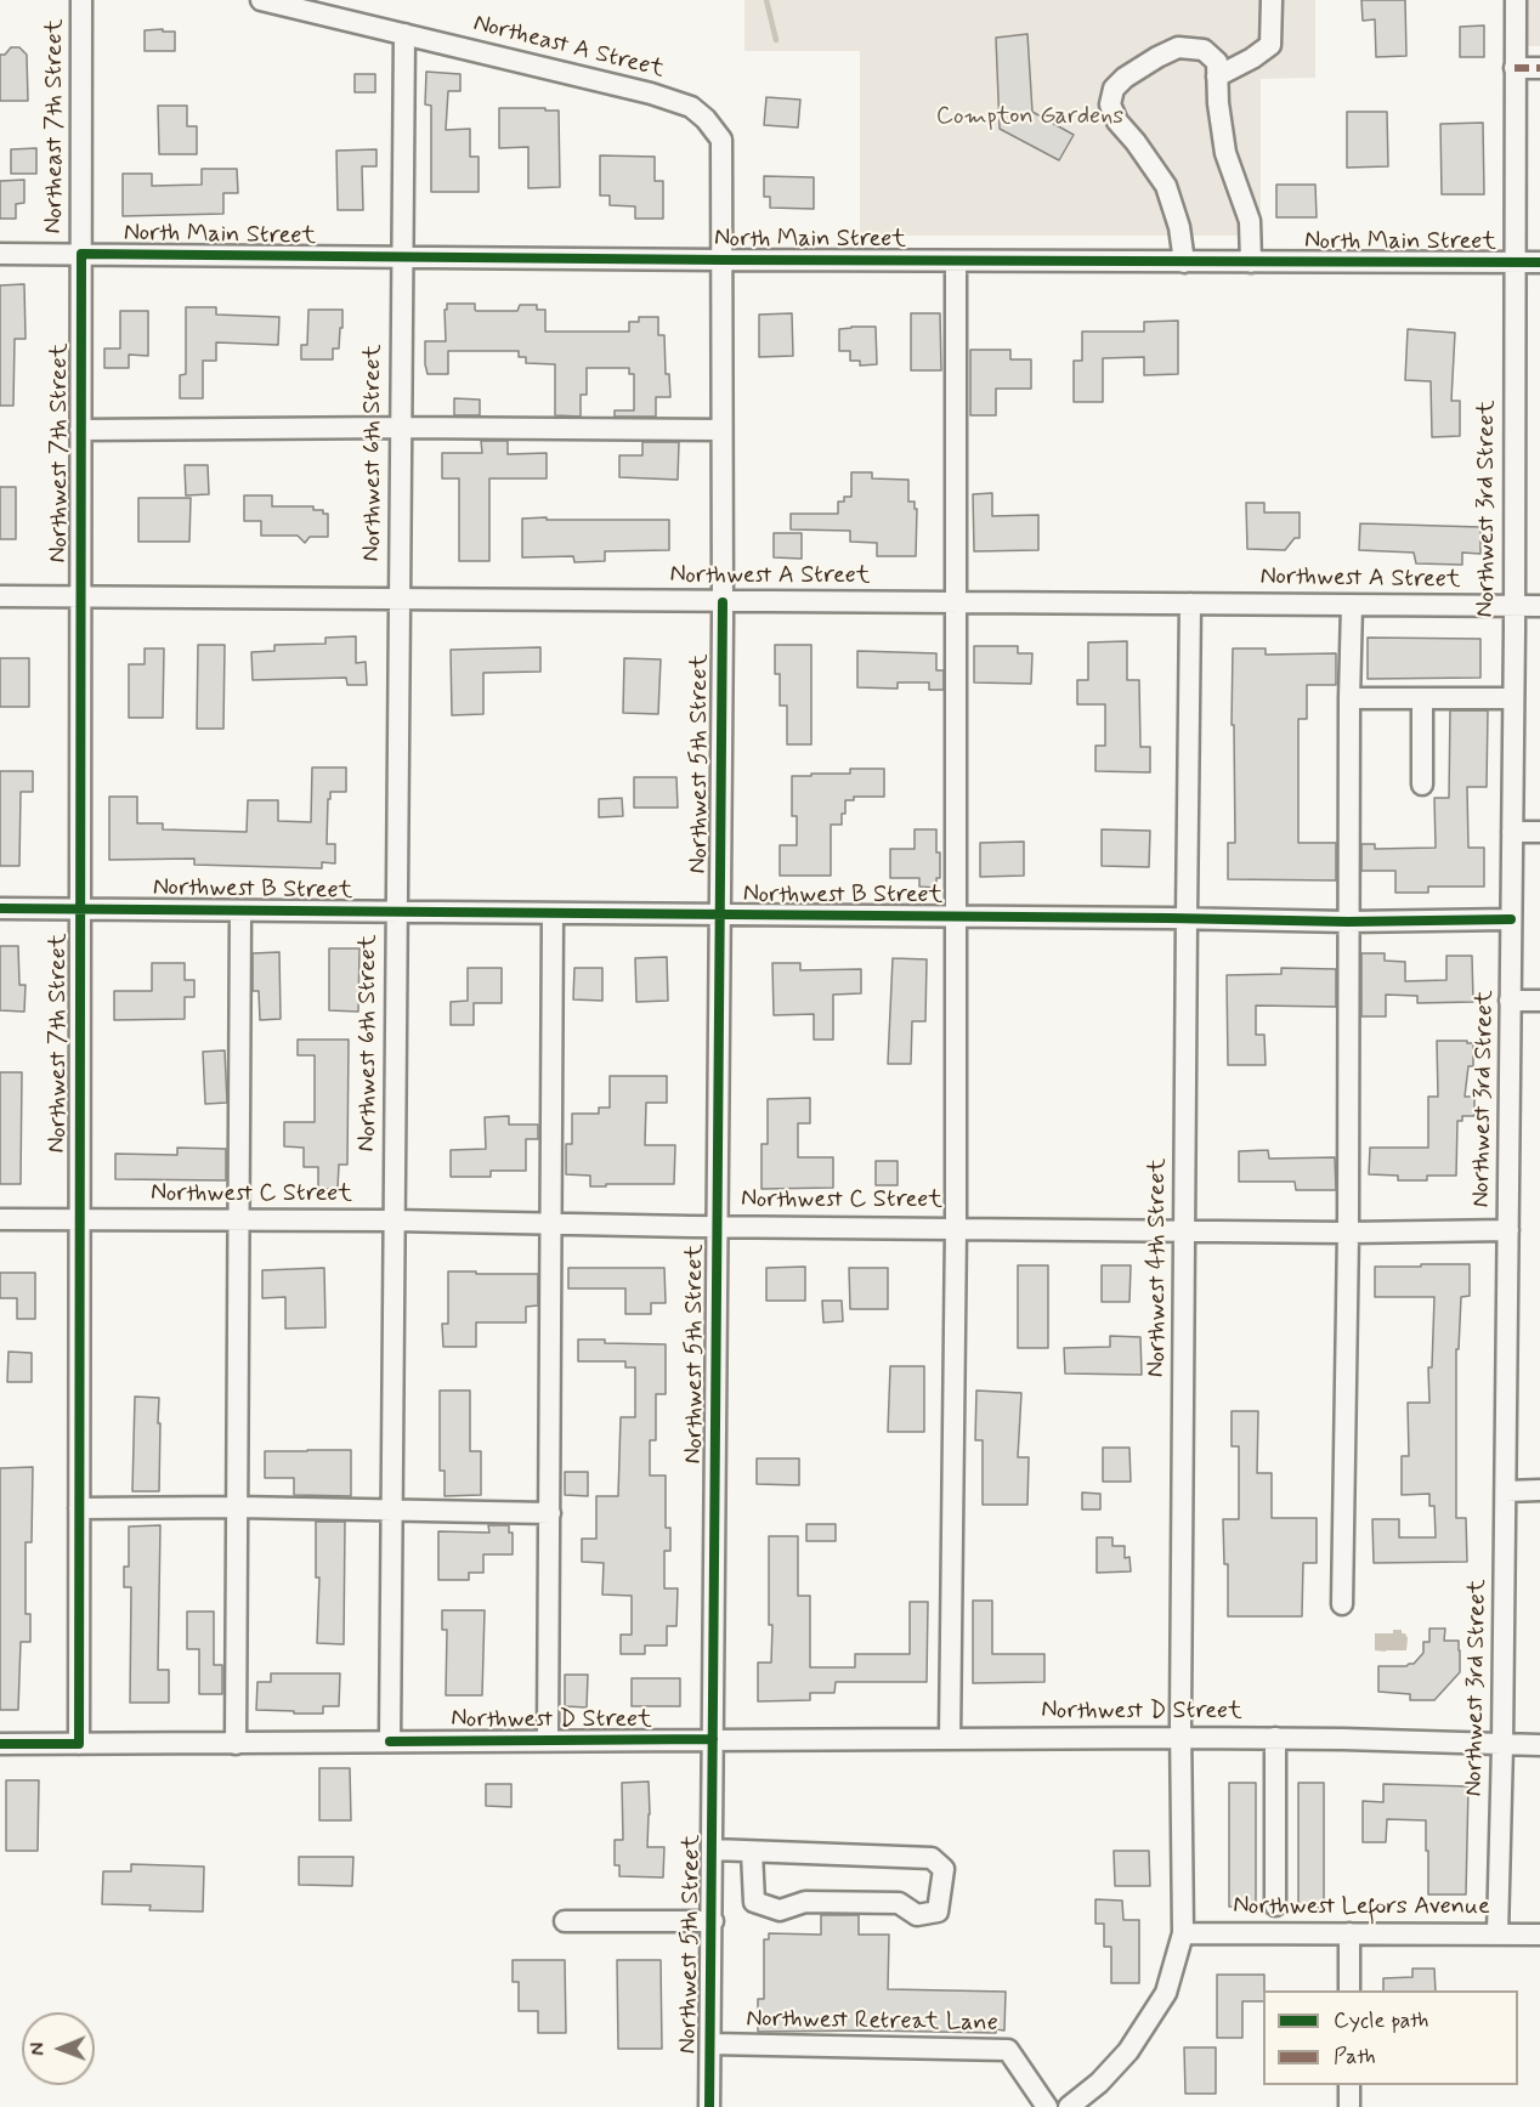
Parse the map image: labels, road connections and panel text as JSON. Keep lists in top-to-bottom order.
{
  "streets": {
    "street": [
      "Northeast A Street",
      "Northeast 7th Street",
      "North Main Street",
      "Northwest 7th Street",
      "Northwest 6th Street",
      "Northwest 3rd Street",
      "Northwest A Street",
      "Northwest 5th Street",
      "Northwest B Street",
      "Northwest C Street",
      "Northwest 4th Street",
      "Northwest D Street",
      "Northwest Lefors Avenue",
      "Northwest Retreat Lane"
    ]
  },
  "crossings": [
    ["Northeast A Street", "Northwest 6th Street"],
    ["Northeast A Street", "Northwest 5th Street"],
    ["Northeast 7th Street", "North Main Street"],
    ["Northeast 7th Street", "Northwest 7th Street"],
    ["North Main Street", "Northwest 7th Street"],
    ["North Main Street", "Northwest 6th Street"],
    ["North Main Street", "Northwest 3rd Street"],
    ["North Main Street", "Northwest 5th Street"],
    ["Northwest 7th Street", "Northwest A Street"],
    ["Northwest 7th Street", "Northwest B Street"],
    ["Northwest 7th Street", "Northwest C Street"],
    ["Northwest 7th Street", "Northwest D Street"],
    ["Northwest 6th Street", "Northwest A Street"],
    ["Northwest 6th Street", "Northwest B Street"],
    ["Northwest 6th Street", "Northwest C Street"],
    ["Northwest 6th Street", "Northwest D Street"],
    ["Northwest 3rd Street", "Northwest A Street"],
    ["Northwest 3rd Street", "Northwest B Street"],
    ["Northwest 3rd Street", "Northwest C Street"],
    ["Northwest 3rd Street", "Northwest D Street"],
    ["Northwest 3rd Street", "Northwest Lefors Avenue"],
    ["Northwest A Street", "Northwest 5th Street"],
    ["Northwest A Street", "Northwest 4th Street"],
    ["Northwest 5th Street", "Northwest B Street"],
    ["Northwest 5th Street", "Northwest C Street"],
    ["Northwest 5th Street", "Northwest D Street"],
    ["Northwest 5th Street", "Northwest Retreat Lane"],
    ["Northwest B Street", "Northwest 4th Street"],
    ["Northwest C Street", "Northwest 4th Street"],
    ["Northwest 4th Street", "Northwest D Street"],
    ["Northwest 4th Street", "Northwest Lefors Avenue"]
  ],
  "parks": ["Compton Gardens"],
  "legend": ["Cycle path", "Path"],
  "north": "left"
}
